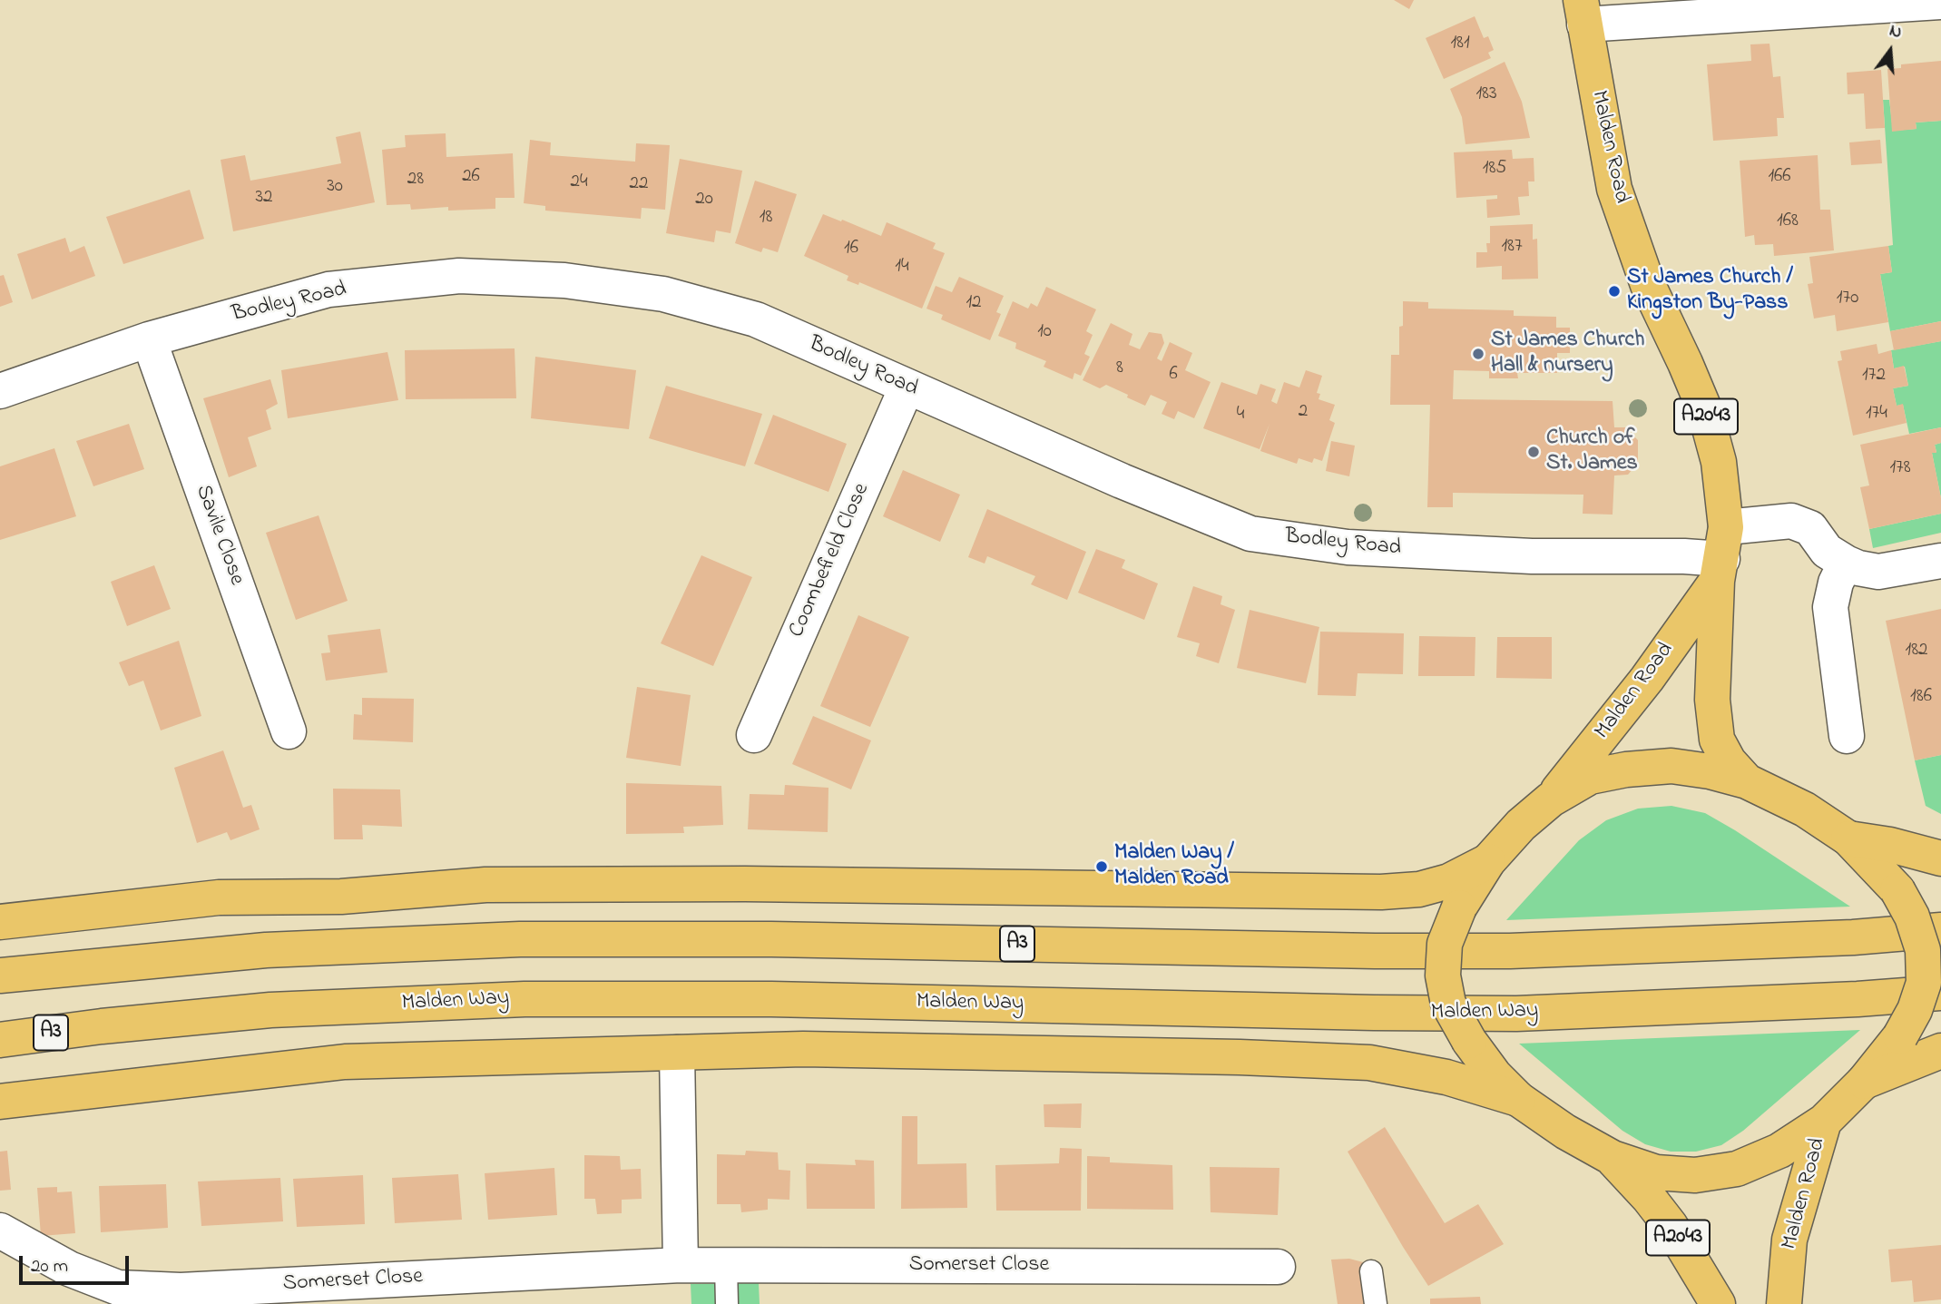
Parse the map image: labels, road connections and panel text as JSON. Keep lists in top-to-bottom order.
{
  "streets": {
    "main road": [
      "Malden Road",
      "A2043",
      "A3",
      "Malden Way"
    ],
    "street": [
      "Bodley Road",
      "Savile Close",
      "Coombefield Close",
      "Somerset Close"
    ]
  },
  "crossings": [
    ["Malden Road", "Bodley Road"],
    ["Bodley Road", "Savile Close"],
    ["Bodley Road", "Coombefield Close"]
  ],
  "places": [
    "St James Church / Kingston By-Pass",
    "St James Church Hall & nursery",
    "Church of St. James",
    "Malden Way / Malden Road"
  ],
  "house_numbers": [
    "181",
    "183",
    "185",
    "26",
    "166",
    "28",
    "24",
    "22",
    "30",
    "32",
    "20",
    "18",
    "168",
    "187",
    "16",
    "14",
    "170",
    "12",
    "10",
    "8",
    "6",
    "172",
    "2",
    "174",
    "4",
    "178",
    "182",
    "186"
  ],
  "scale_bar": "20 m",
  "north": "top"
}
